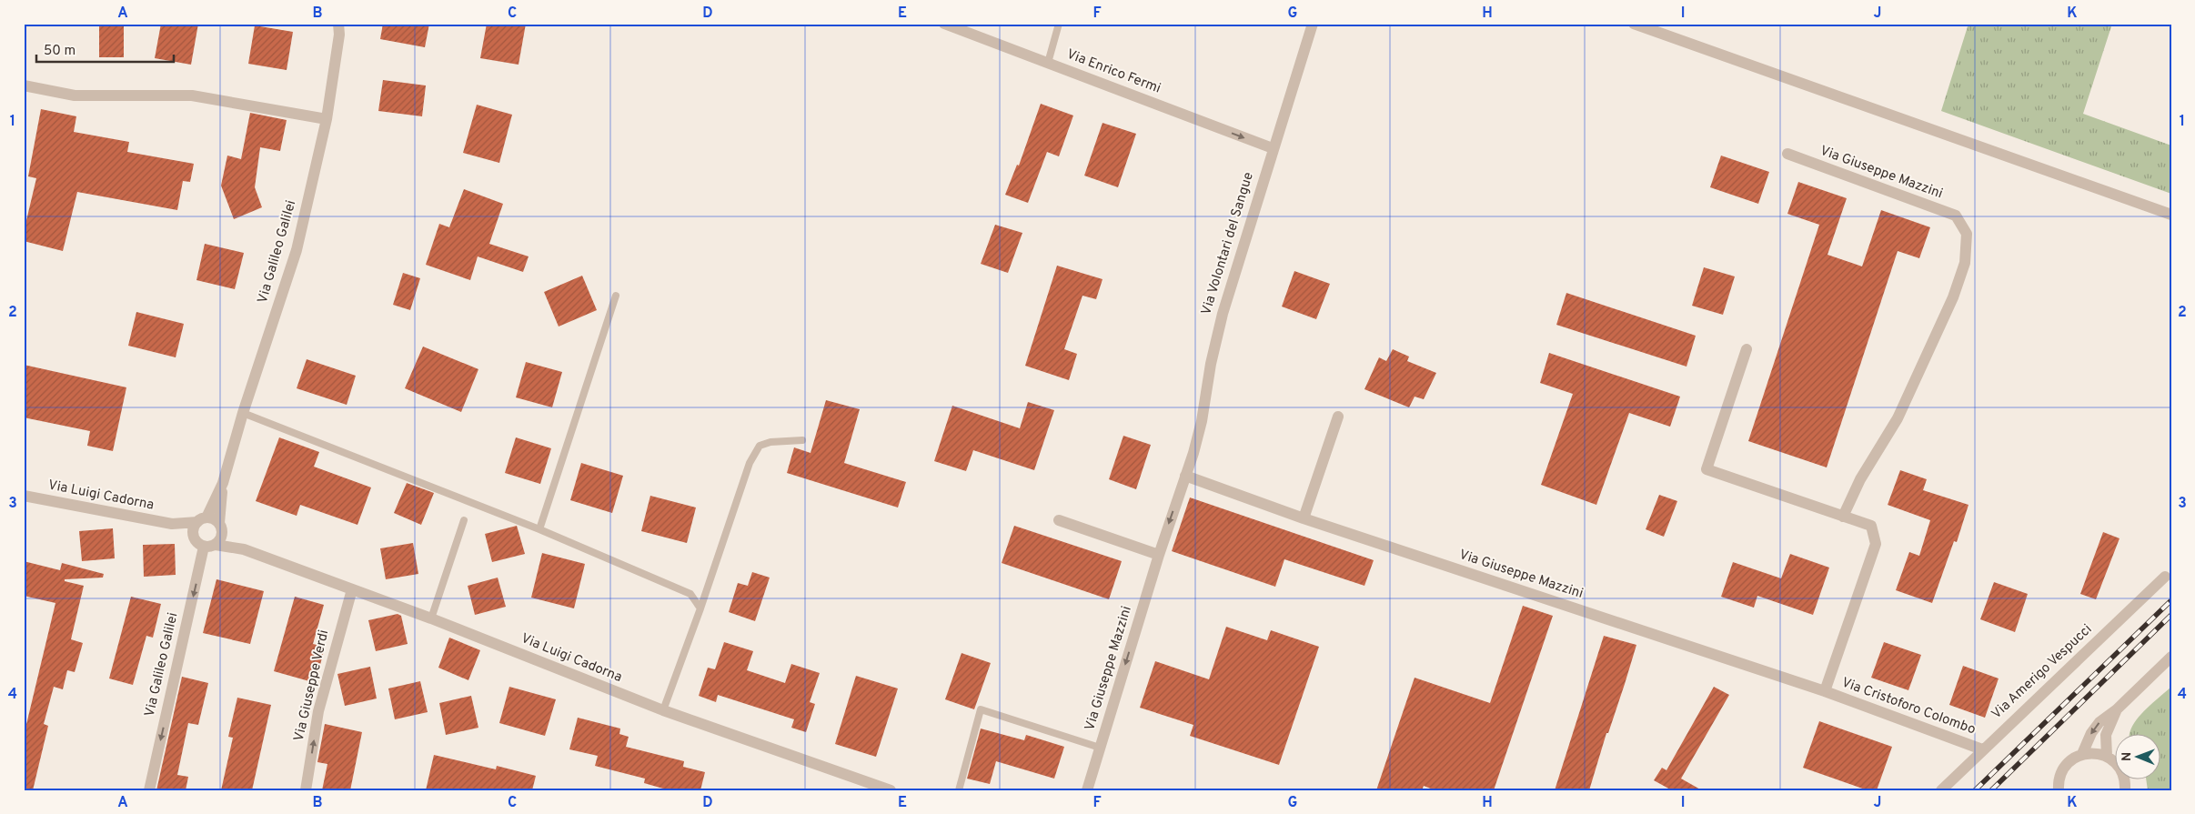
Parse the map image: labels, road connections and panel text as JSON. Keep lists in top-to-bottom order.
{
  "streets": {
    "street": [
      "Via Enrico Fermi",
      "Via Giuseppe Mazzini",
      "Via Volontari del Sangue",
      "Via Galileo Galilei",
      "Via Luigi Cadorna",
      "Via Amerigo Vespucci",
      "Via Giuseppe Verdi",
      "Via Cristoforo Colombo"
    ]
  },
  "crossings": [
    ["Via Enrico Fermi", "Via Volontari del Sangue"],
    ["Via Giuseppe Mazzini", "Via Volontari del Sangue"],
    ["Via Giuseppe Mazzini", "Via Cristoforo Colombo"],
    ["Via Galileo Galilei", "Via Luigi Cadorna"],
    ["Via Luigi Cadorna", "Via Giuseppe Verdi"],
    ["Via Amerigo Vespucci", "Via Cristoforo Colombo"]
  ],
  "one_way": ["Via Enrico Fermi", "Via Giuseppe Verdi"],
  "scale_bar": "50 m",
  "north": "left",
  "grid": {
    "columns": [
      "A",
      "B",
      "C",
      "D",
      "E",
      "F",
      "G",
      "H",
      "I",
      "J",
      "K"
    ],
    "rows": [
      "1",
      "2",
      "3",
      "4"
    ]
  }
}
